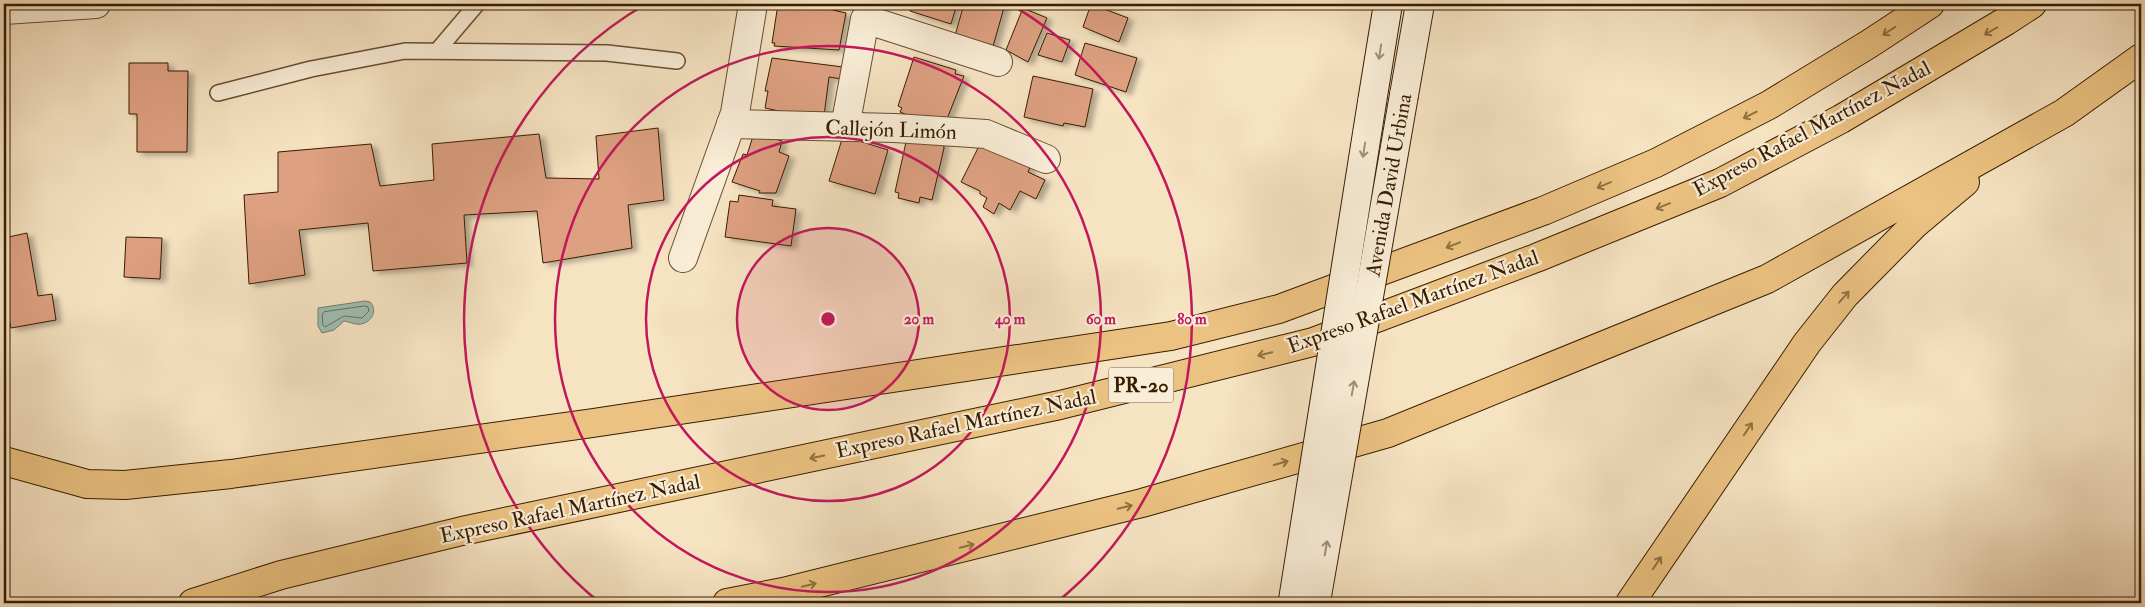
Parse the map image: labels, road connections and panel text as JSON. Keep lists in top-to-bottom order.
{
  "streets": {
    "highway": ["Expreso Rafael Martínez Nadal", "PR-20"],
    "street": ["Callejón Limón", "Avenida David Urbina"]
  },
  "rings": [
    "20 m",
    "40 m",
    "60 m",
    "80 m"
  ]
}
